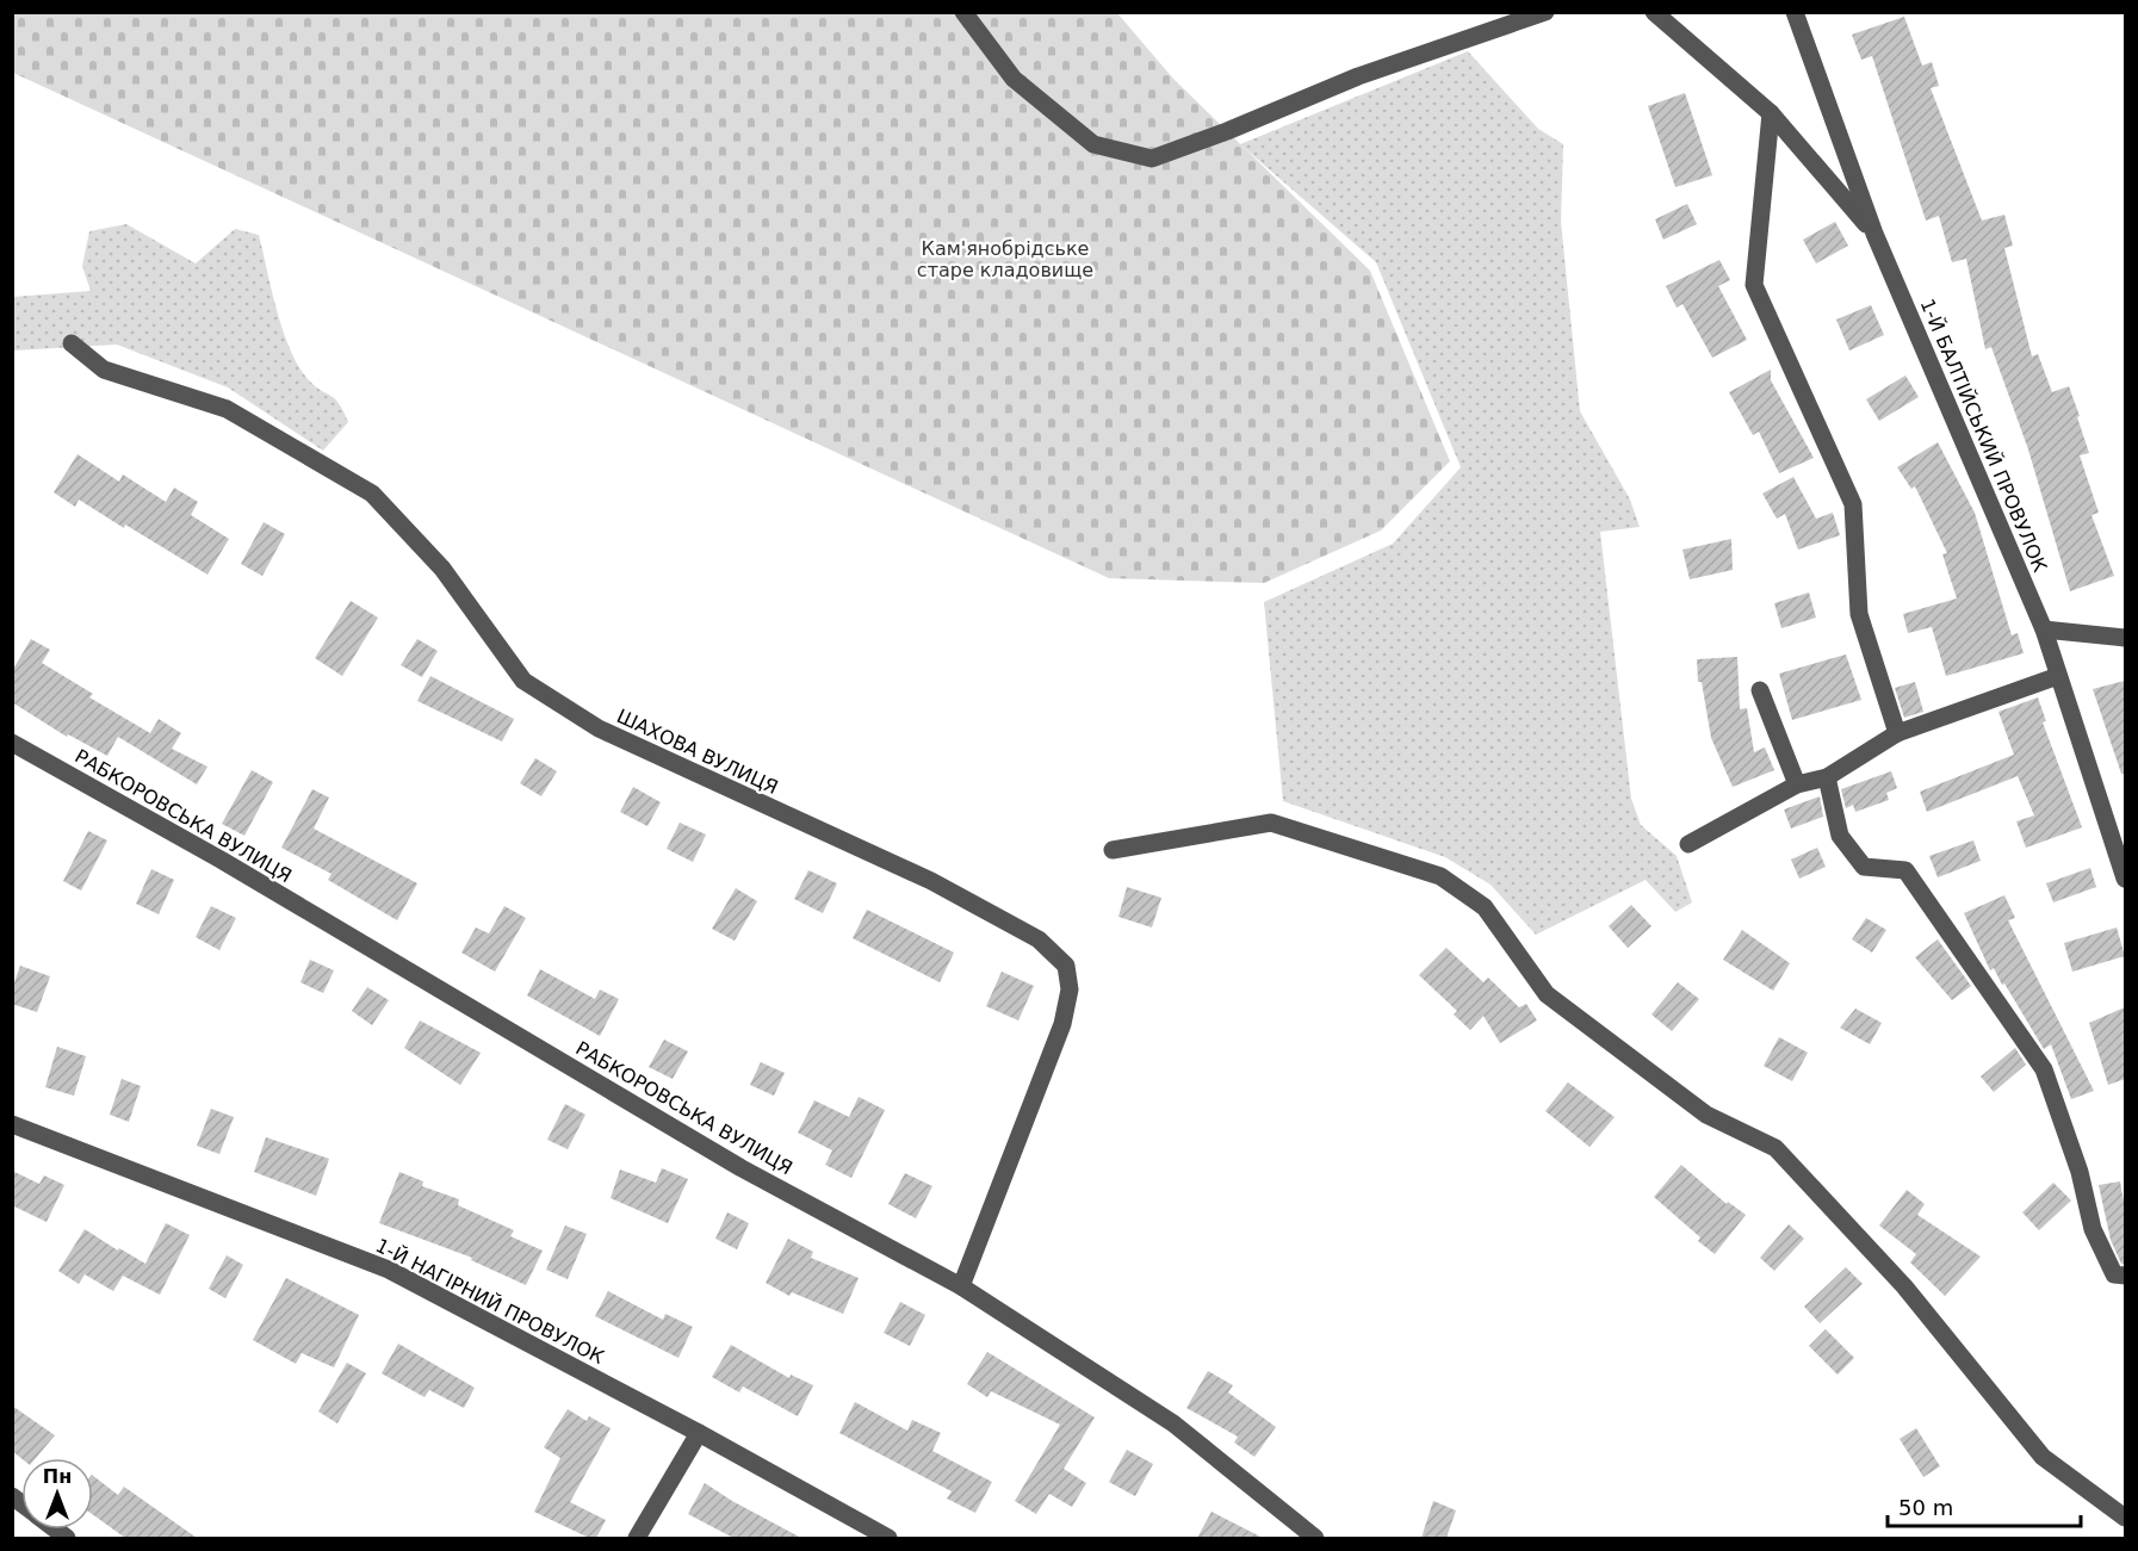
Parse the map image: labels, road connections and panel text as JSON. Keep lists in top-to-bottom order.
{
  "streets": {
    "street": [
      "1-Й БАЛТІЙСЬКИЙ ПРОВУЛОК",
      "ШАХОВА ВУЛИЦЯ",
      "РАБКОРОВСЬКА ВУЛИЦЯ",
      "1-Й НАГІРНИЙ ПРОВУЛОК"
    ]
  },
  "crossings": [
    ["ШАХОВА ВУЛИЦЯ", "РАБКОРОВСЬКА ВУЛИЦЯ"]
  ],
  "parks": ["Кам'янобрідське старе кладовище"],
  "scale_bar": "50 m",
  "north": "top"
}
